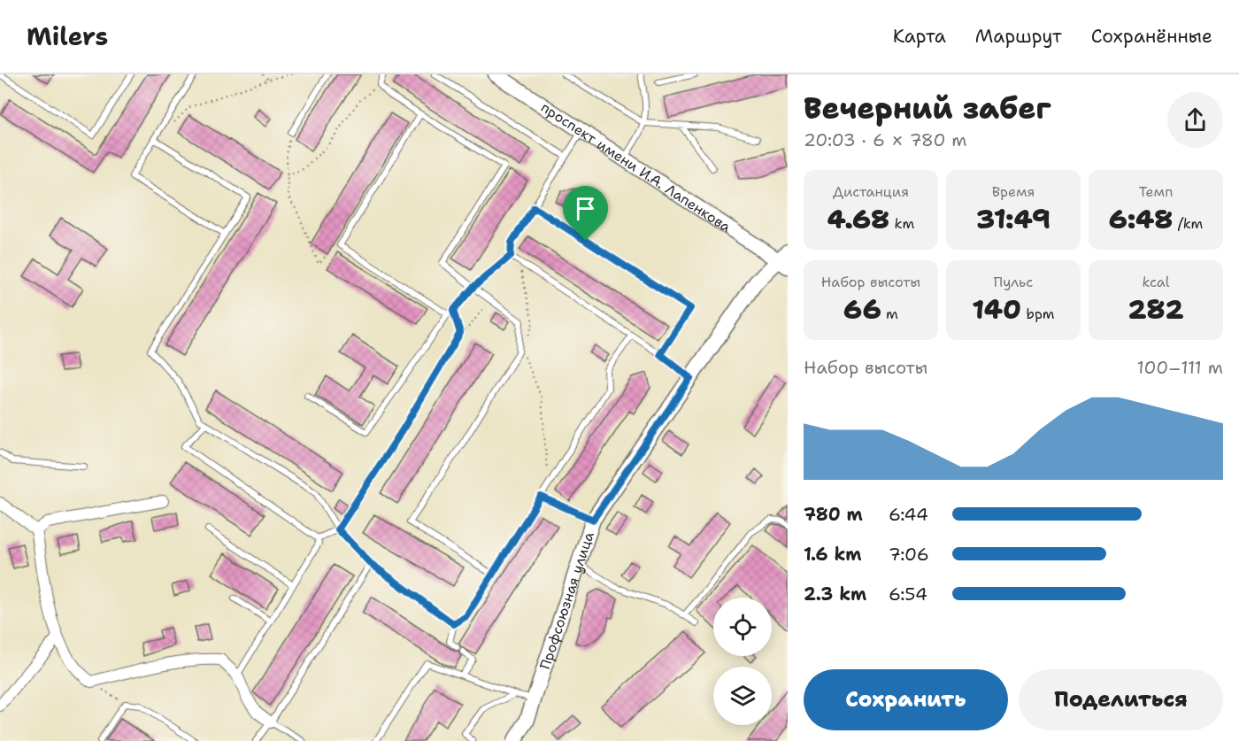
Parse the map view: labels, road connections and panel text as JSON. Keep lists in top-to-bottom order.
{
  "streets": {
    "main road": ["проспект имени И.А. Лапенкова", "Профсоюзная улица"]
  },
  "crossings": [
    ["проспект имени И.А. Лапенкова", "Профсоюзная улица"]
  ],
  "page": {
    "header": "Milers",
    "nav": ["Карта", "Маршрут", "Сохранённые"],
    "heading": ["Вечерний забег", "20:03 · 6 × 780 m"],
    "stats": [
      ["Дистанция", "4.68 km"],
      ["Время", "31:49"],
      ["Темп", "6:48 /km"],
      ["Набор высоты", "66 m"],
      ["Пульс", "140 bpm"],
      ["kcal", "282"]
    ],
    "chart": ["Набор высоты", "100–111 m"],
    "list": [
      {
        "name": "780 m",
        "note": "6:44"
      },
      {
        "name": "1.6 km",
        "note": "7:06"
      },
      {
        "name": "2.3 km",
        "note": "6:54"
      }
    ],
    "buttons": ["Сохранить", "Поделиться"]
  }
}
